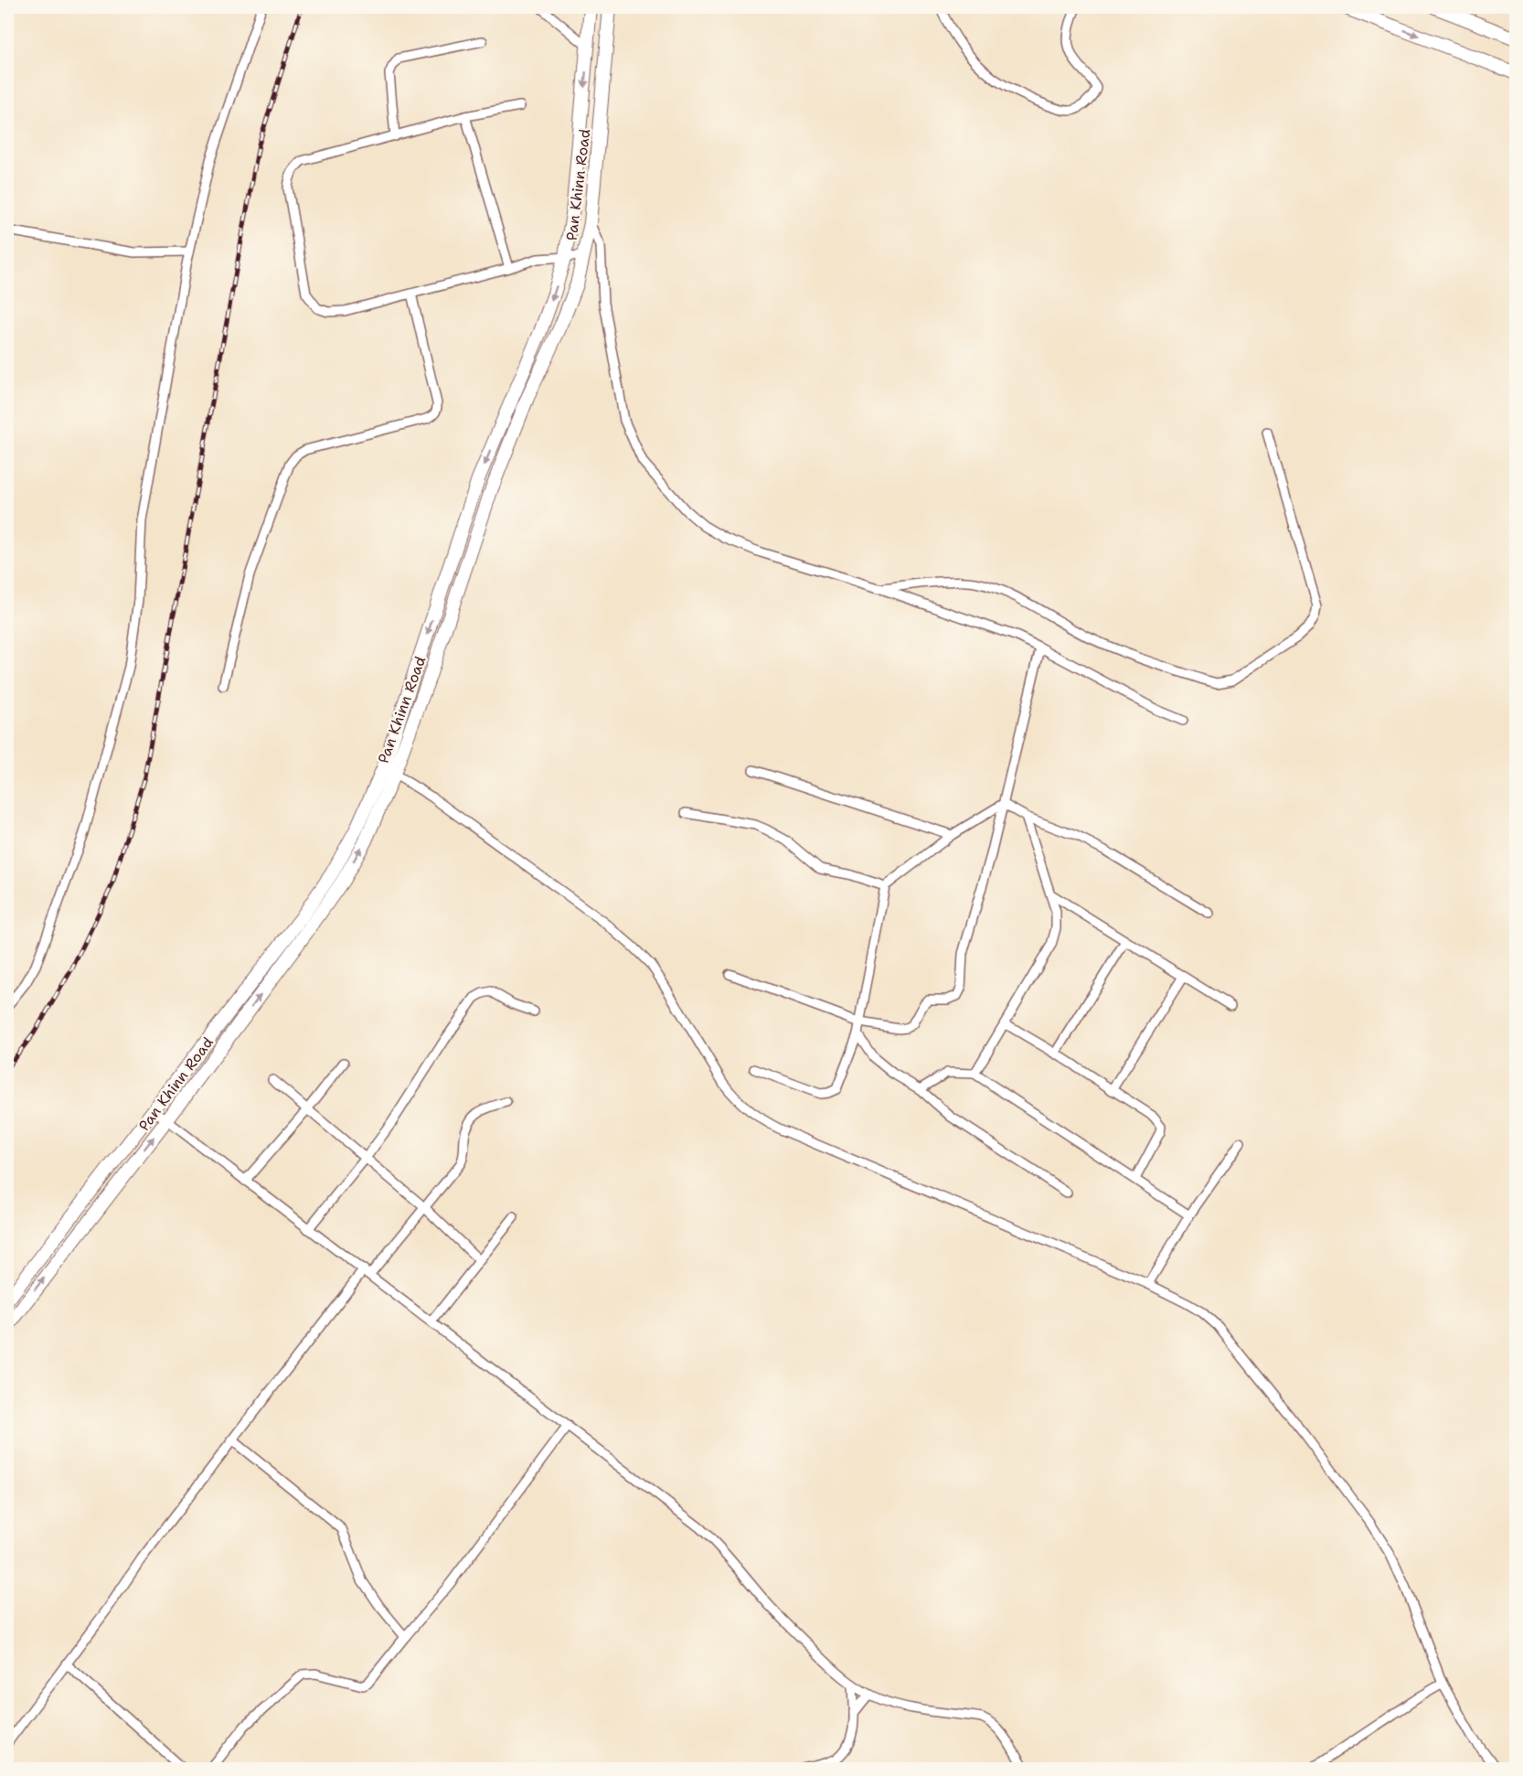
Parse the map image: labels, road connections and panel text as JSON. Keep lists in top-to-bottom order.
{
  "streets": {
    "main road": ["Pan Khinn Road"]
  }
}
